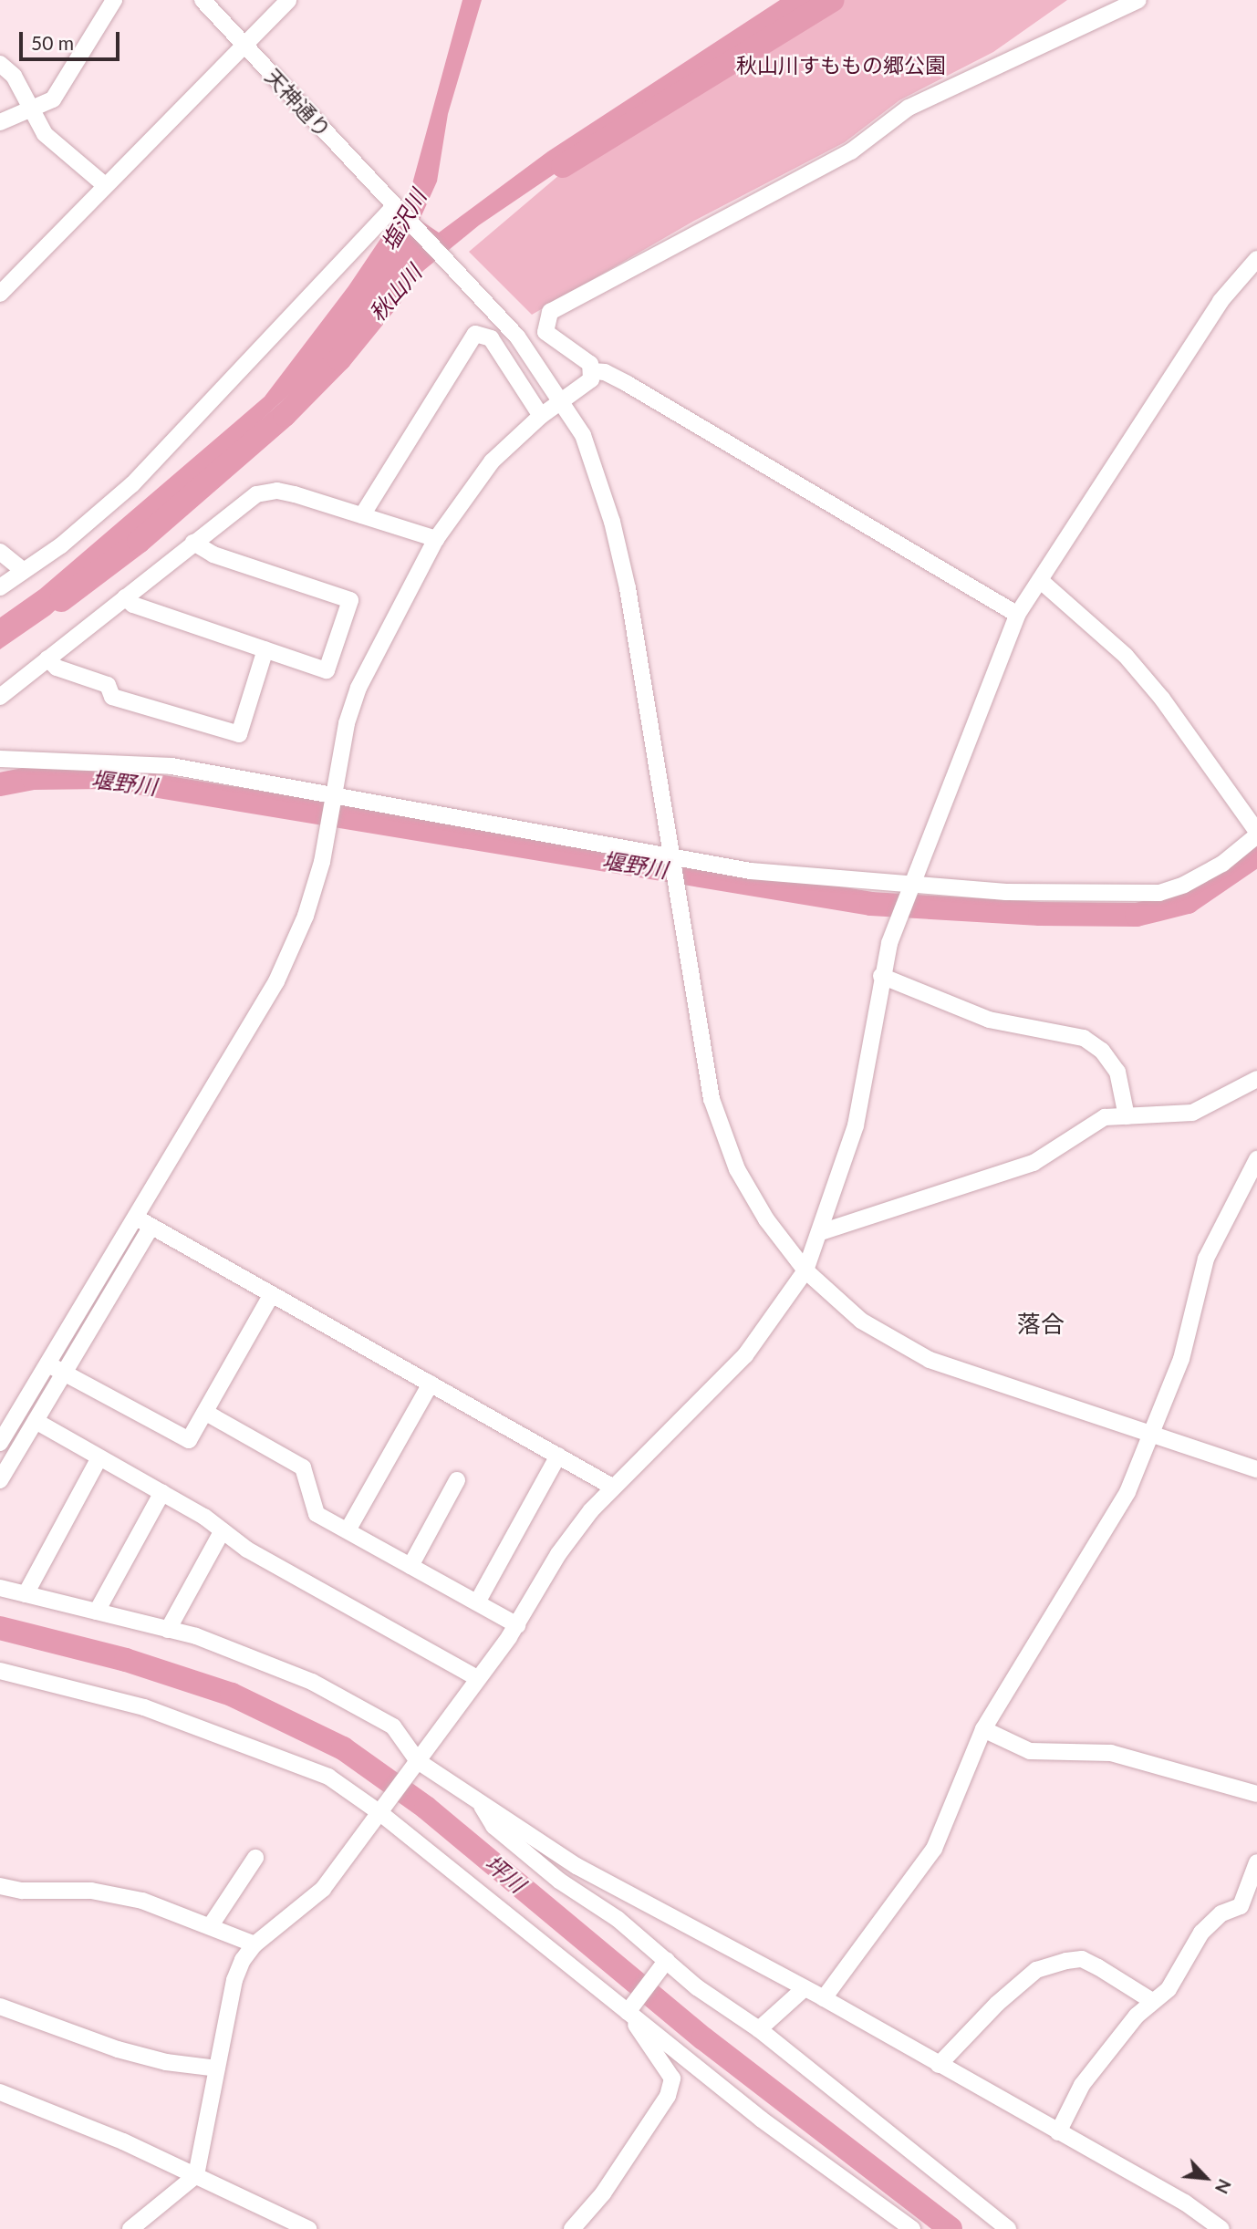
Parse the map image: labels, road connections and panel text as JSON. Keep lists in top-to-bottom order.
{
  "streets": {
    "street": ["天神通り"]
  },
  "districts": ["落合"],
  "water": [
    "塩沢川",
    "秋山川",
    "堰野川",
    "坪川"
  ],
  "parks": ["秋山川すももの郷公園"],
  "scale_bar": "50 m",
  "north": "bottom right"
}
